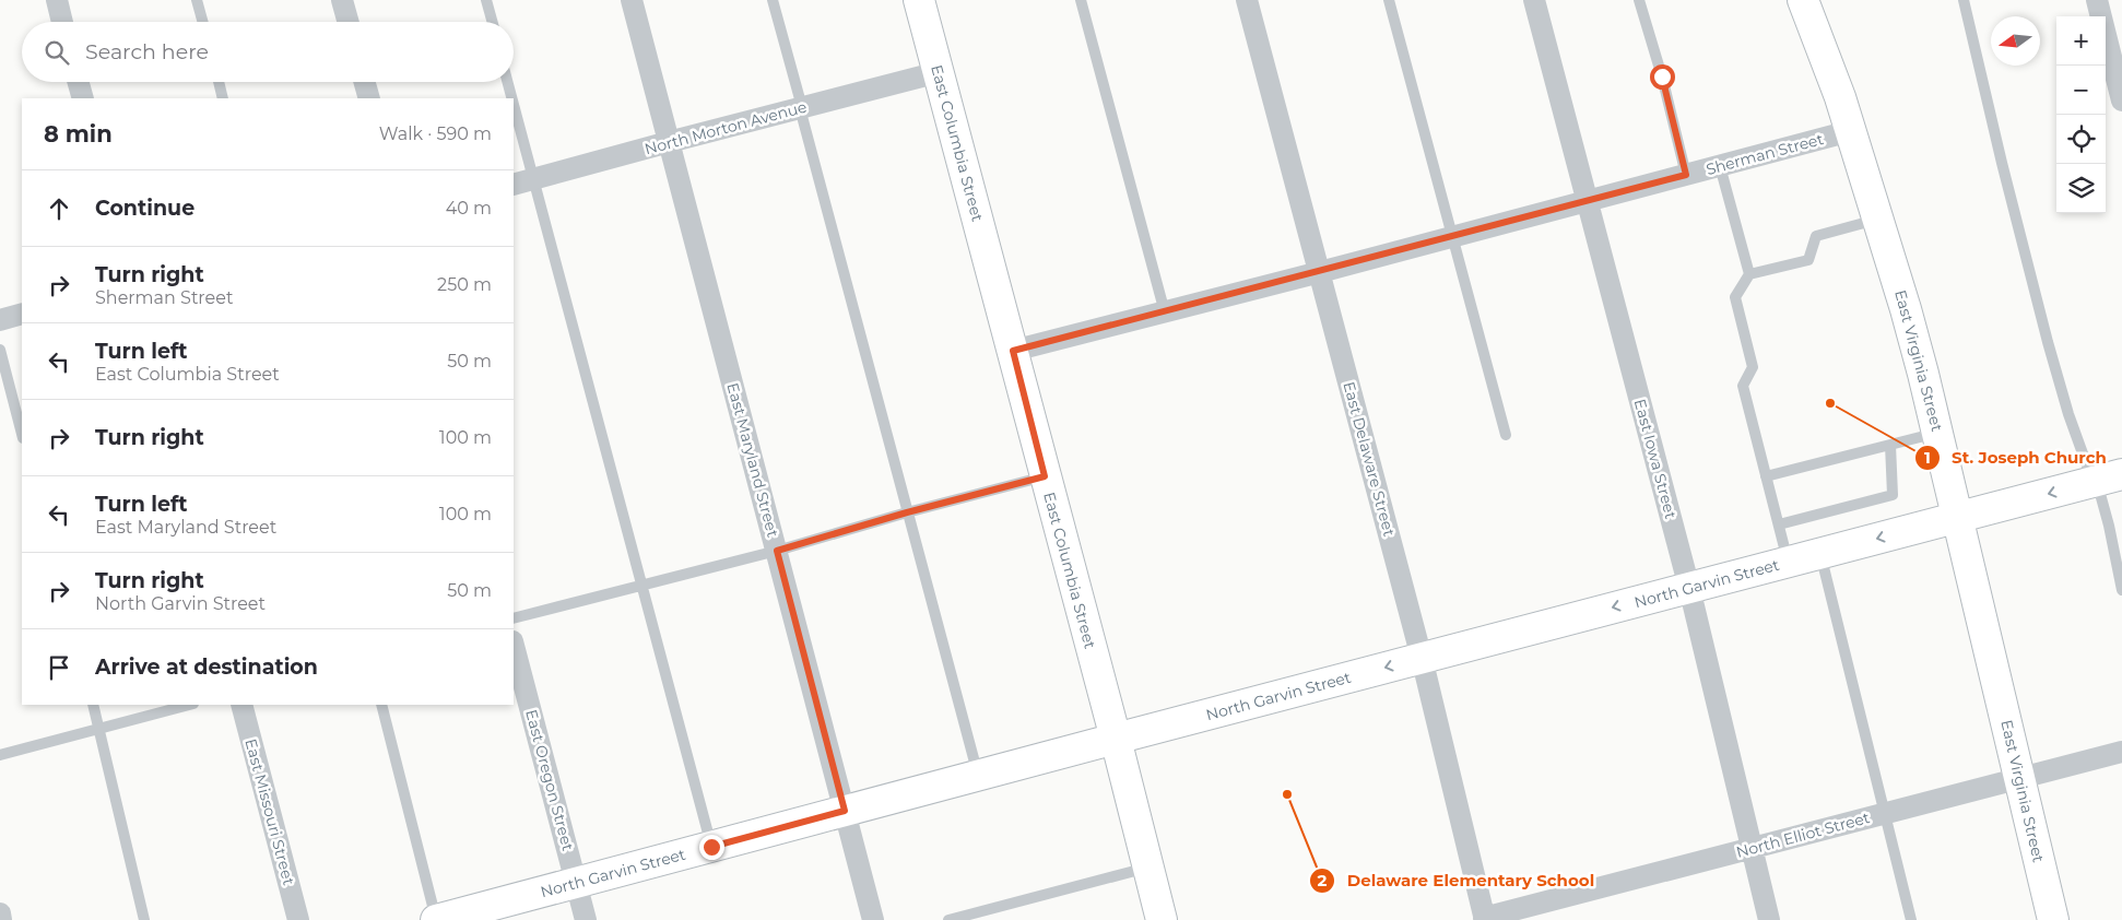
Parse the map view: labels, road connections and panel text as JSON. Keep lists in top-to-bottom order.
{
  "streets": {
    "main road": ["East Columbia Street", "East Virginia Street", "North Garvin Street"],
    "street": [
      "North Morton Avenue",
      "Sherman Street",
      "East Delaware Street",
      "East Iowa Street",
      "East Maryland Street",
      "East Oregon Street",
      "East Missouri Street",
      "North Elliot Street"
    ]
  },
  "crossings": [
    ["North Morton Avenue", "East Columbia Street"],
    ["North Morton Avenue", "East Maryland Street"],
    ["East Columbia Street", "Sherman Street"],
    ["East Columbia Street", "North Garvin Street"],
    ["Sherman Street", "East Virginia Street"],
    ["Sherman Street", "East Delaware Street"],
    ["Sherman Street", "East Iowa Street"],
    ["East Virginia Street", "North Garvin Street"],
    ["East Virginia Street", "North Elliot Street"],
    ["East Delaware Street", "North Garvin Street"],
    ["East Delaware Street", "North Elliot Street"],
    ["East Iowa Street", "North Garvin Street"],
    ["East Iowa Street", "North Elliot Street"],
    ["East Maryland Street", "North Garvin Street"],
    ["North Garvin Street", "East Oregon Street"]
  ],
  "one_way": ["North Garvin Street"],
  "places": ["St. Joseph Church", "Delaware Elementary School"],
  "north": "left",
  "page": {
    "map_buttons": ["+", "−"],
    "search": "Search here",
    "heading": ["8 min", "Walk · 590 m"],
    "list": [
      ["Continue", "40 m"],
      ["Turn right", "Sherman Street", "250 m"],
      ["Turn left", "East Columbia Street", "50 m"],
      ["Turn right", "100 m"],
      ["Turn left", "East Maryland Street", "100 m"],
      ["Turn right", "North Garvin Street", "50 m"],
      "Arrive at destination"
    ]
  }
}
